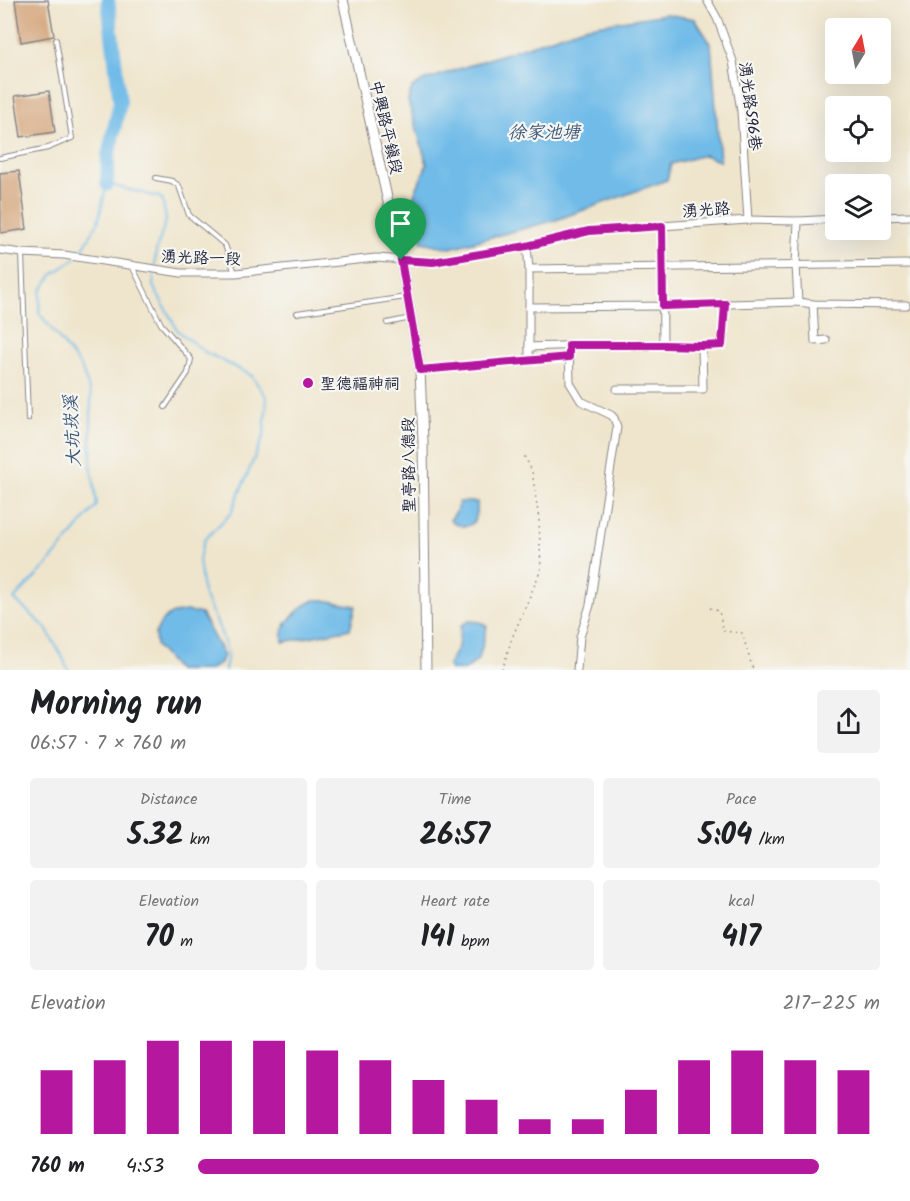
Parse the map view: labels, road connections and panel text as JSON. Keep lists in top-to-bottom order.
{
  "streets": {
    "street": [
      "湧光路596巷",
      "中興路平鎮段",
      "湧光路",
      "湧光路一段",
      "聖亭路八德段"
    ]
  },
  "crossings": [
    ["湧光路596巷", "湧光路"],
    ["中興路平鎮段", "湧光路"],
    ["中興路平鎮段", "湧光路一段"],
    ["中興路平鎮段", "聖亭路八德段"],
    ["湧光路", "湧光路一段"],
    ["湧光路", "聖亭路八德段"],
    ["湧光路一段", "聖亭路八德段"]
  ],
  "water": ["徐家池塘", "大坑崁溪"],
  "places": ["聖德福神祠"],
  "north": "top",
  "page": {
    "heading": ["Morning run", "06:57 · 7 × 760 m"],
    "stats": [
      ["Distance", "5.32 km"],
      ["Time", "26:57"],
      ["Pace", "5:04 /km"],
      ["Elevation", "70 m"],
      ["Heart rate", "141 bpm"],
      ["kcal", "417"]
    ],
    "chart": ["Elevation", "217–225 m"],
    "list": [
      {
        "name": "760 m",
        "note": "4:53"
      }
    ]
  }
}
